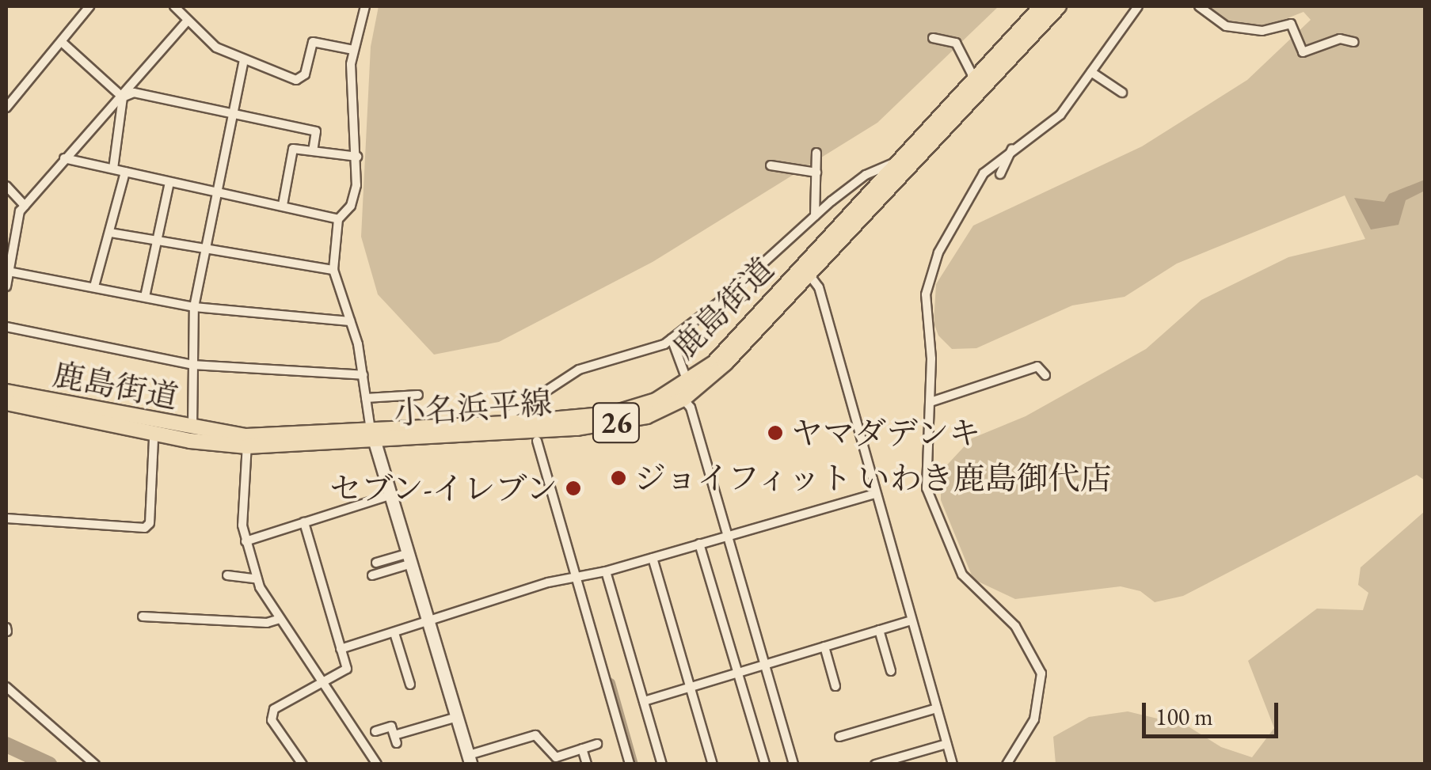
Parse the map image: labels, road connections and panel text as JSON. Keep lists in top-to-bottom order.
{
  "streets": {
    "main road": ["鹿島街道", "小名浜平線", "26"]
  },
  "crossings": [
    ["鹿島街道", "小名浜平線"]
  ],
  "places": ["ヤマダデンキ", "ジョイフィット いわき鹿島御代店", "セブン-イレブン"],
  "scale_bar": "100 m"
}
